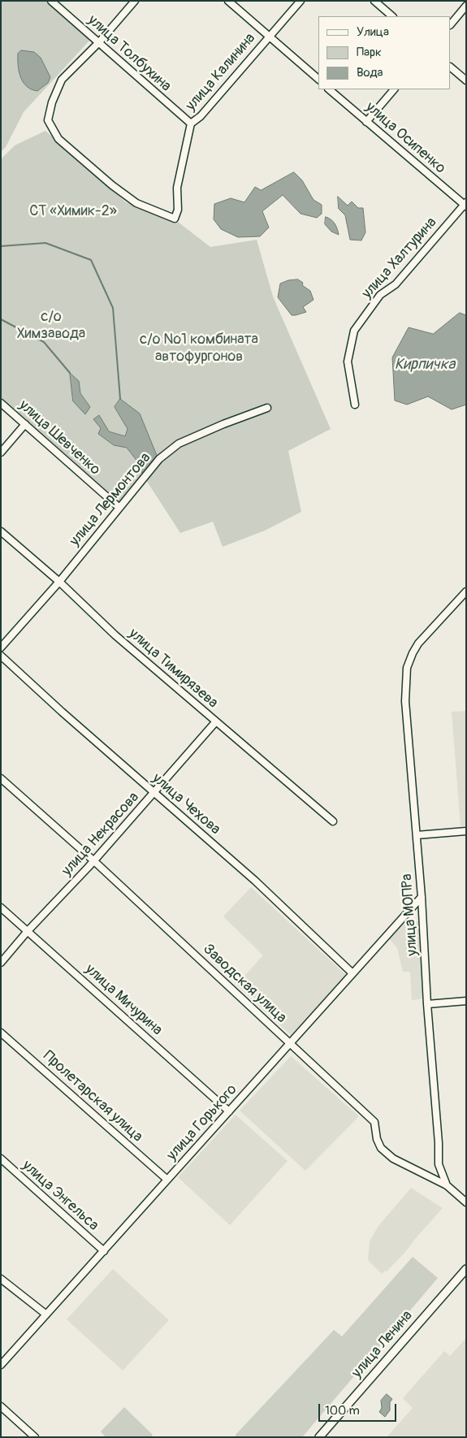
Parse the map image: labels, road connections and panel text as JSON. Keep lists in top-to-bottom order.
{
  "streets": {
    "main road": ["улица Ленина"],
    "street": [
      "улица Толбухина",
      "улица Калинина",
      "улица Осипенко",
      "улица Халтурина",
      "улица Шевченко",
      "улица Лермонтова",
      "улица Тимирязева",
      "улица Чехова",
      "улица Некрасова",
      "улица МОПРа",
      "Заводская улица",
      "улица Мичурина",
      "Пролетарская улица",
      "улица Горького",
      "улица Энгельса"
    ]
  },
  "crossings": [
    ["улица Толбухина", "улица Калинина"],
    ["улица Осипенко", "улица Халтурина"],
    ["улица Шевченко", "улица Лермонтова"],
    ["улица Лермонтова", "улица Тимирязева"],
    ["улица Тимирязева", "улица Некрасова"],
    ["улица Чехова", "улица Некрасова"],
    ["улица Чехова", "улица Горького"],
    ["улица Некрасова", "Заводская улица"],
    ["улица Некрасова", "улица Мичурина"],
    ["улица МОПРа", "Заводская улица"],
    ["улица МОПРа", "улица Горького"],
    ["Заводская улица", "улица Горького"],
    ["улица Мичурина", "улица Горького"],
    ["Пролетарская улица", "улица Горького"],
    ["улица Горького", "улица Энгельса"]
  ],
  "water": ["Кирпичка"],
  "parks": ["СТ «Химик-2»", "с/о Химзавода", "с/о №1 комбината автофургонов"],
  "legend": ["Улица", "Парк", "Вода"],
  "scale_bar": "100 m"
}
